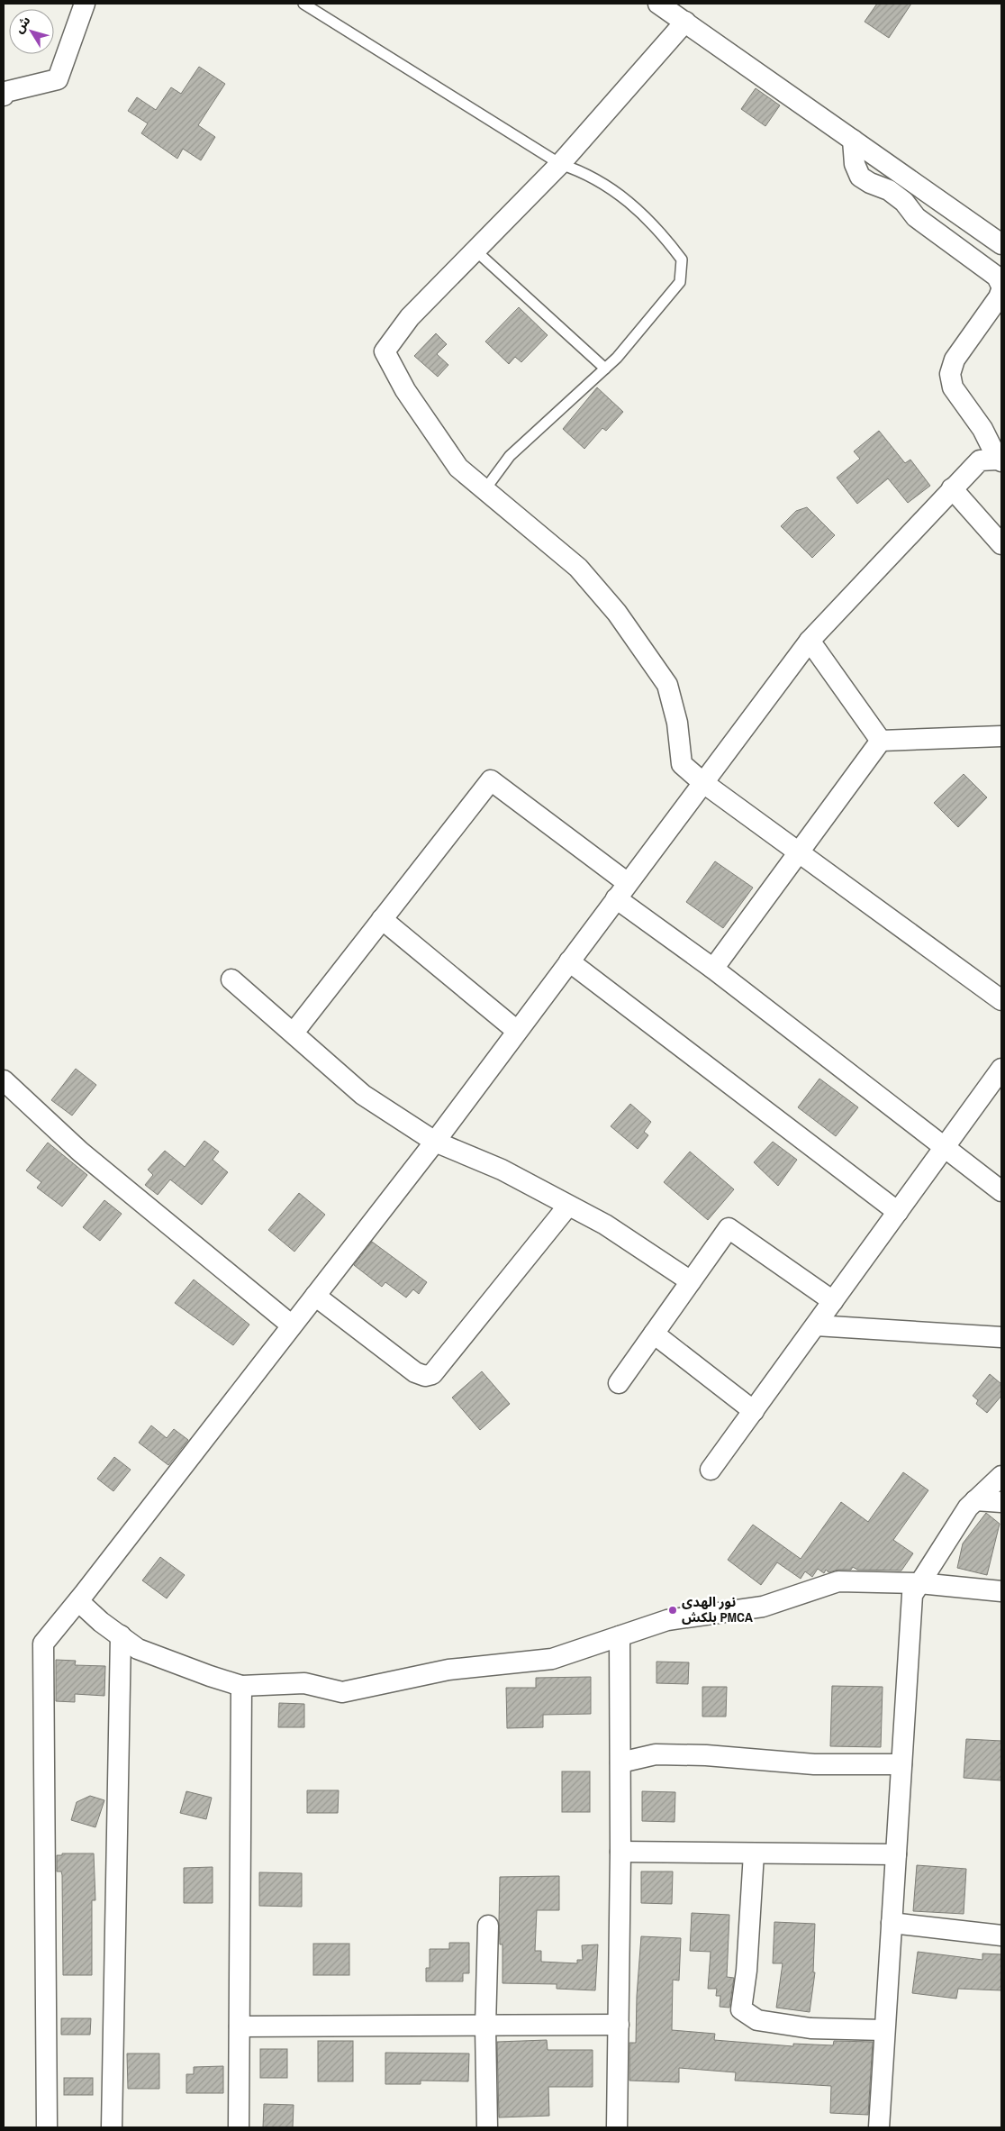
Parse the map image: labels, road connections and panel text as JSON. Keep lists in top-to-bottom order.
{
  "places": ["نور الهدى بلكش PMCA"],
  "north": "top left"
}
